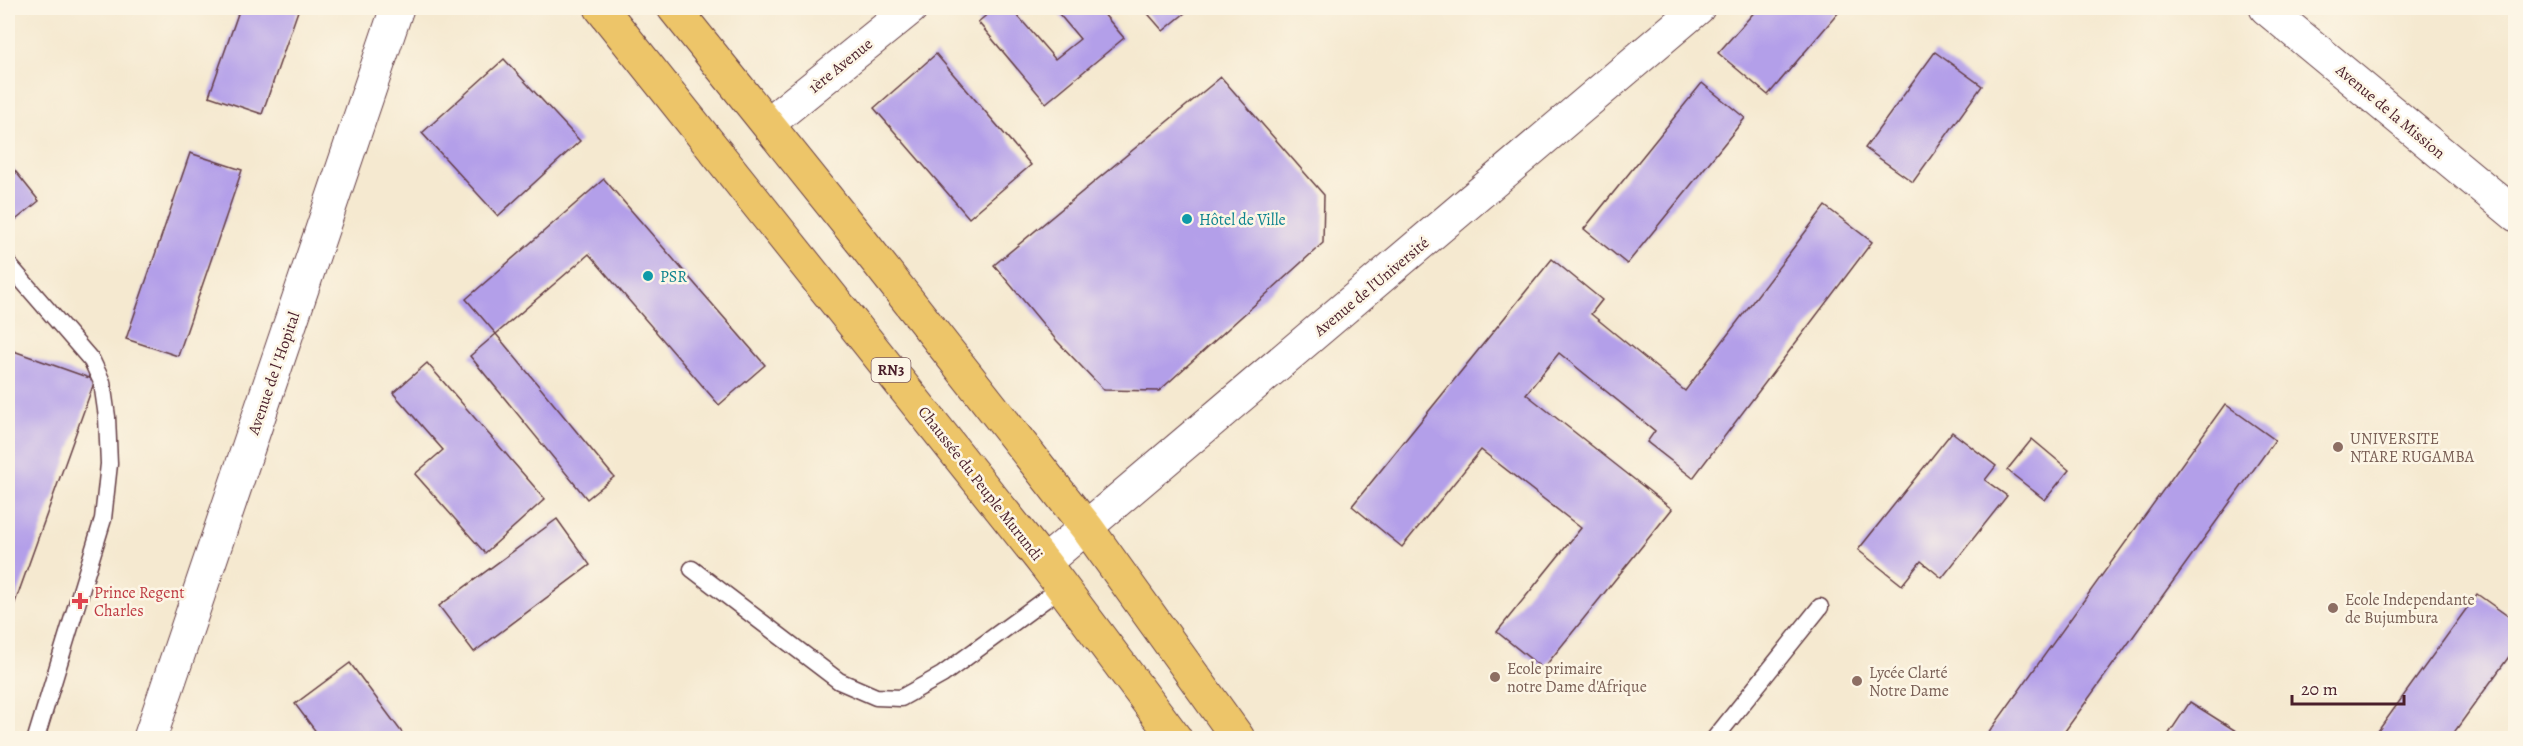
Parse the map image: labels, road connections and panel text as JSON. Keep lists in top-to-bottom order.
{
  "streets": {
    "highway": ["RN3", "Chaussée du Peuple Murundi"],
    "street": [
      "1ère Avenue",
      "Avenue de la Mission",
      "Avenue de l'Université",
      "Avenue de l 'Hopital"
    ]
  },
  "crossings": [
    ["Avenue de l'Université", "Chaussée du Peuple Murundi"]
  ],
  "places": {
    "other": [
      "Hôtel de Ville",
      "PSR",
      "UNIVERSITE NTARE RUGAMBA",
      "Ecole Independante de Bujumbura",
      "Ecole primaire notre Dame d'Afrique",
      "Lycée Clarté Notre Dame"
    ],
    "health": ["Prince Regent Charles"]
  },
  "scale_bar": "20 m"
}
